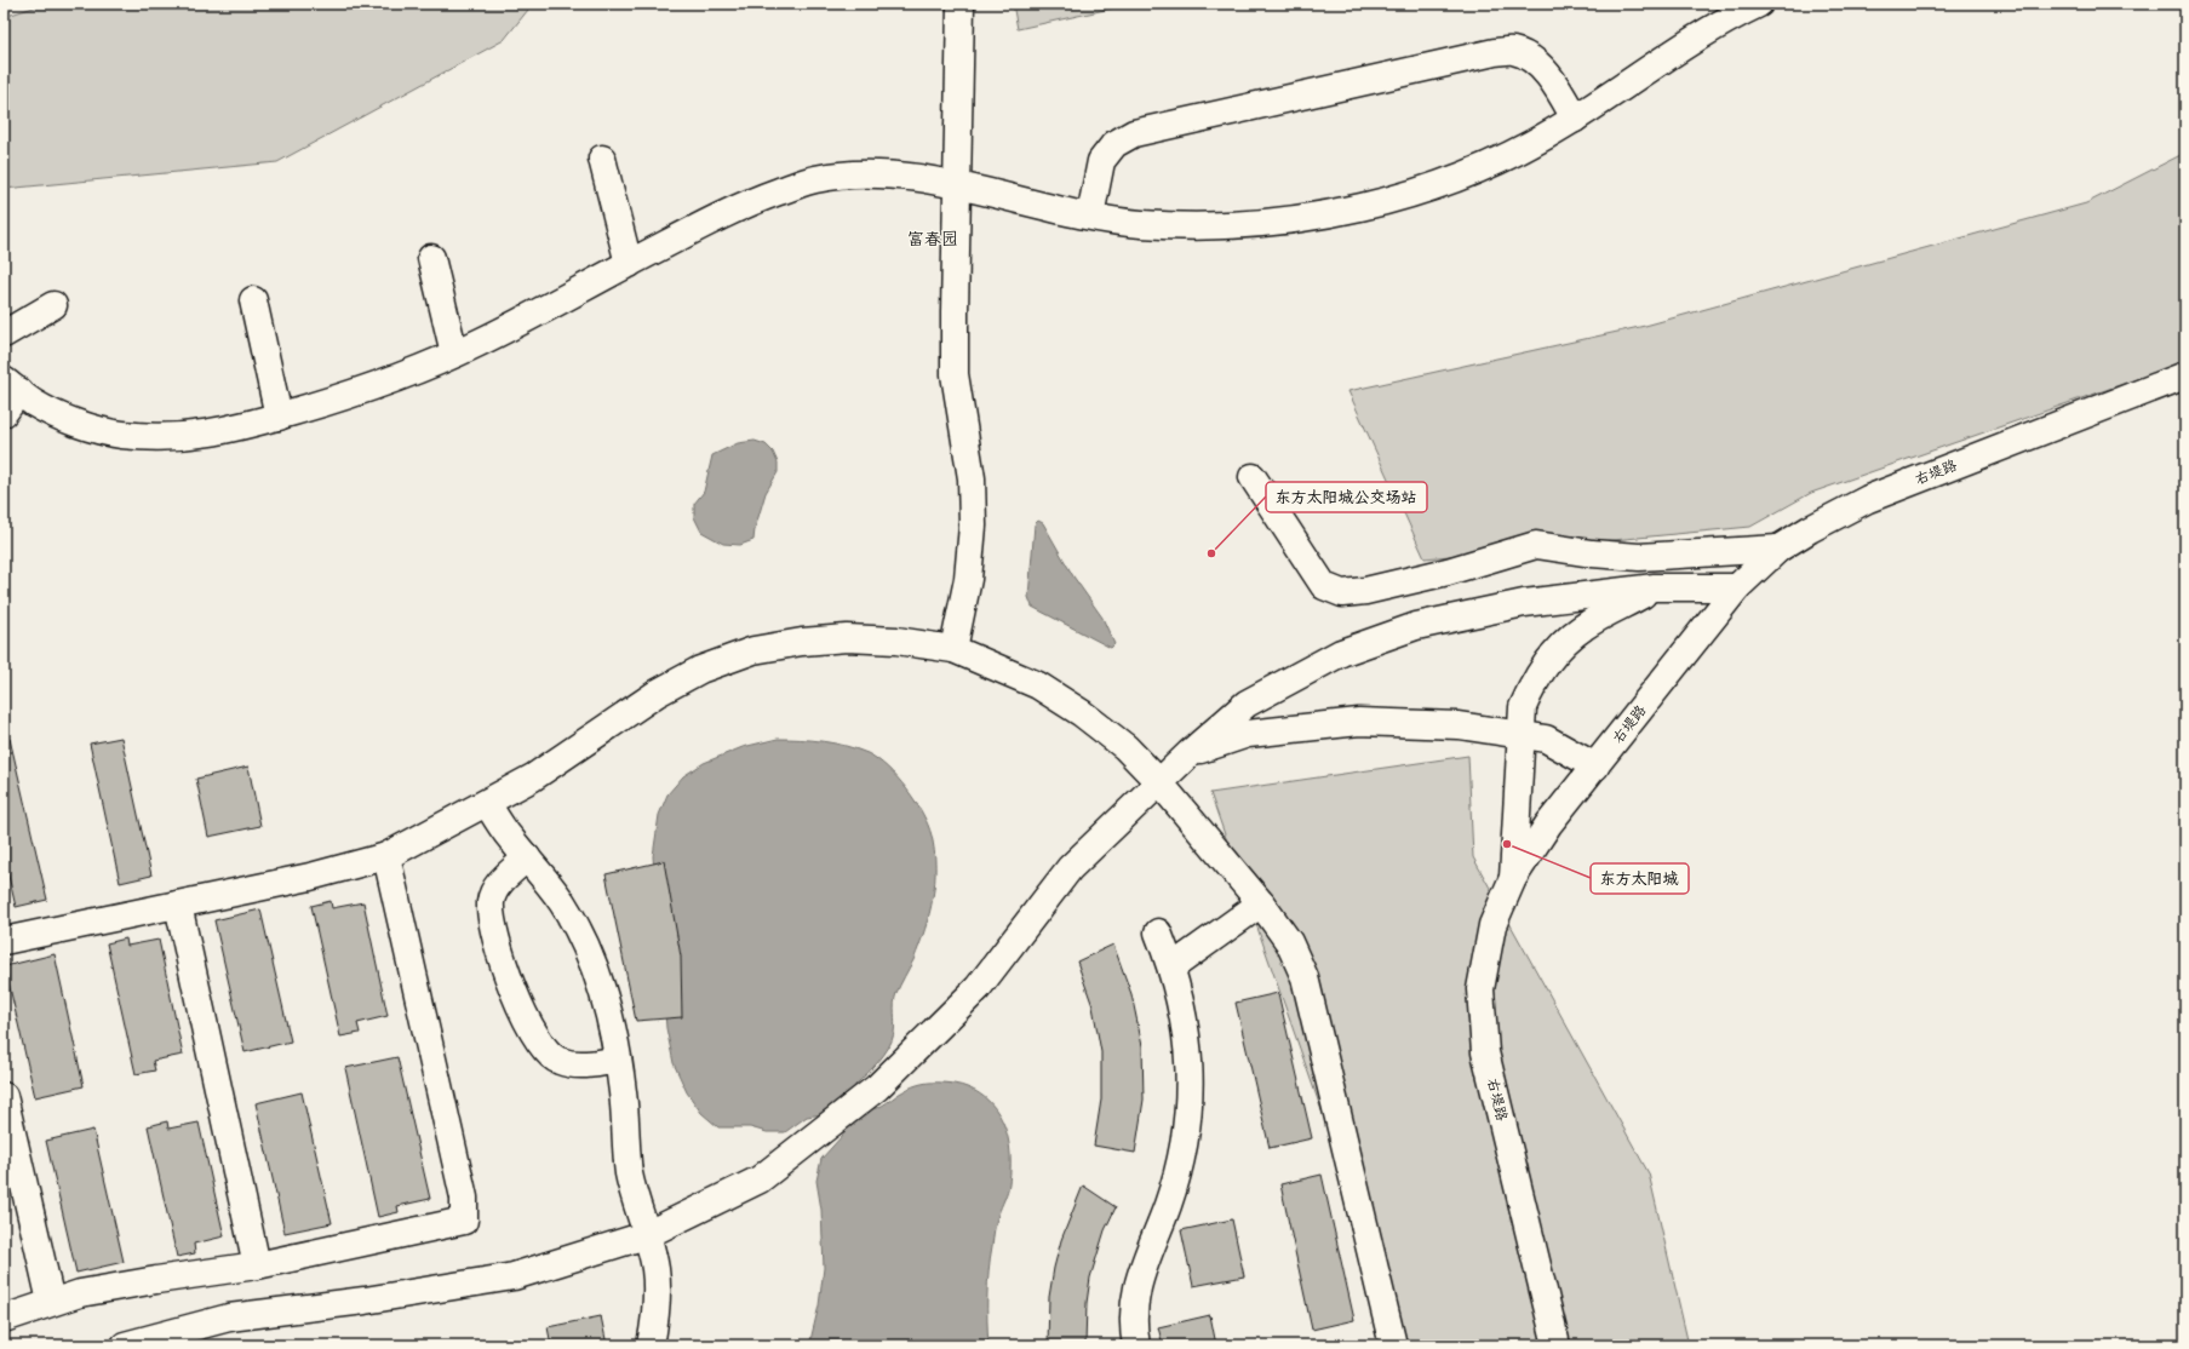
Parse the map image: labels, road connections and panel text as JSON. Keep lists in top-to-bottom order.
{
  "streets": {
    "street": ["右堤路"]
  },
  "districts": ["富春园"],
  "places": ["东方太阳城公交场站", "东方太阳城"]
}
